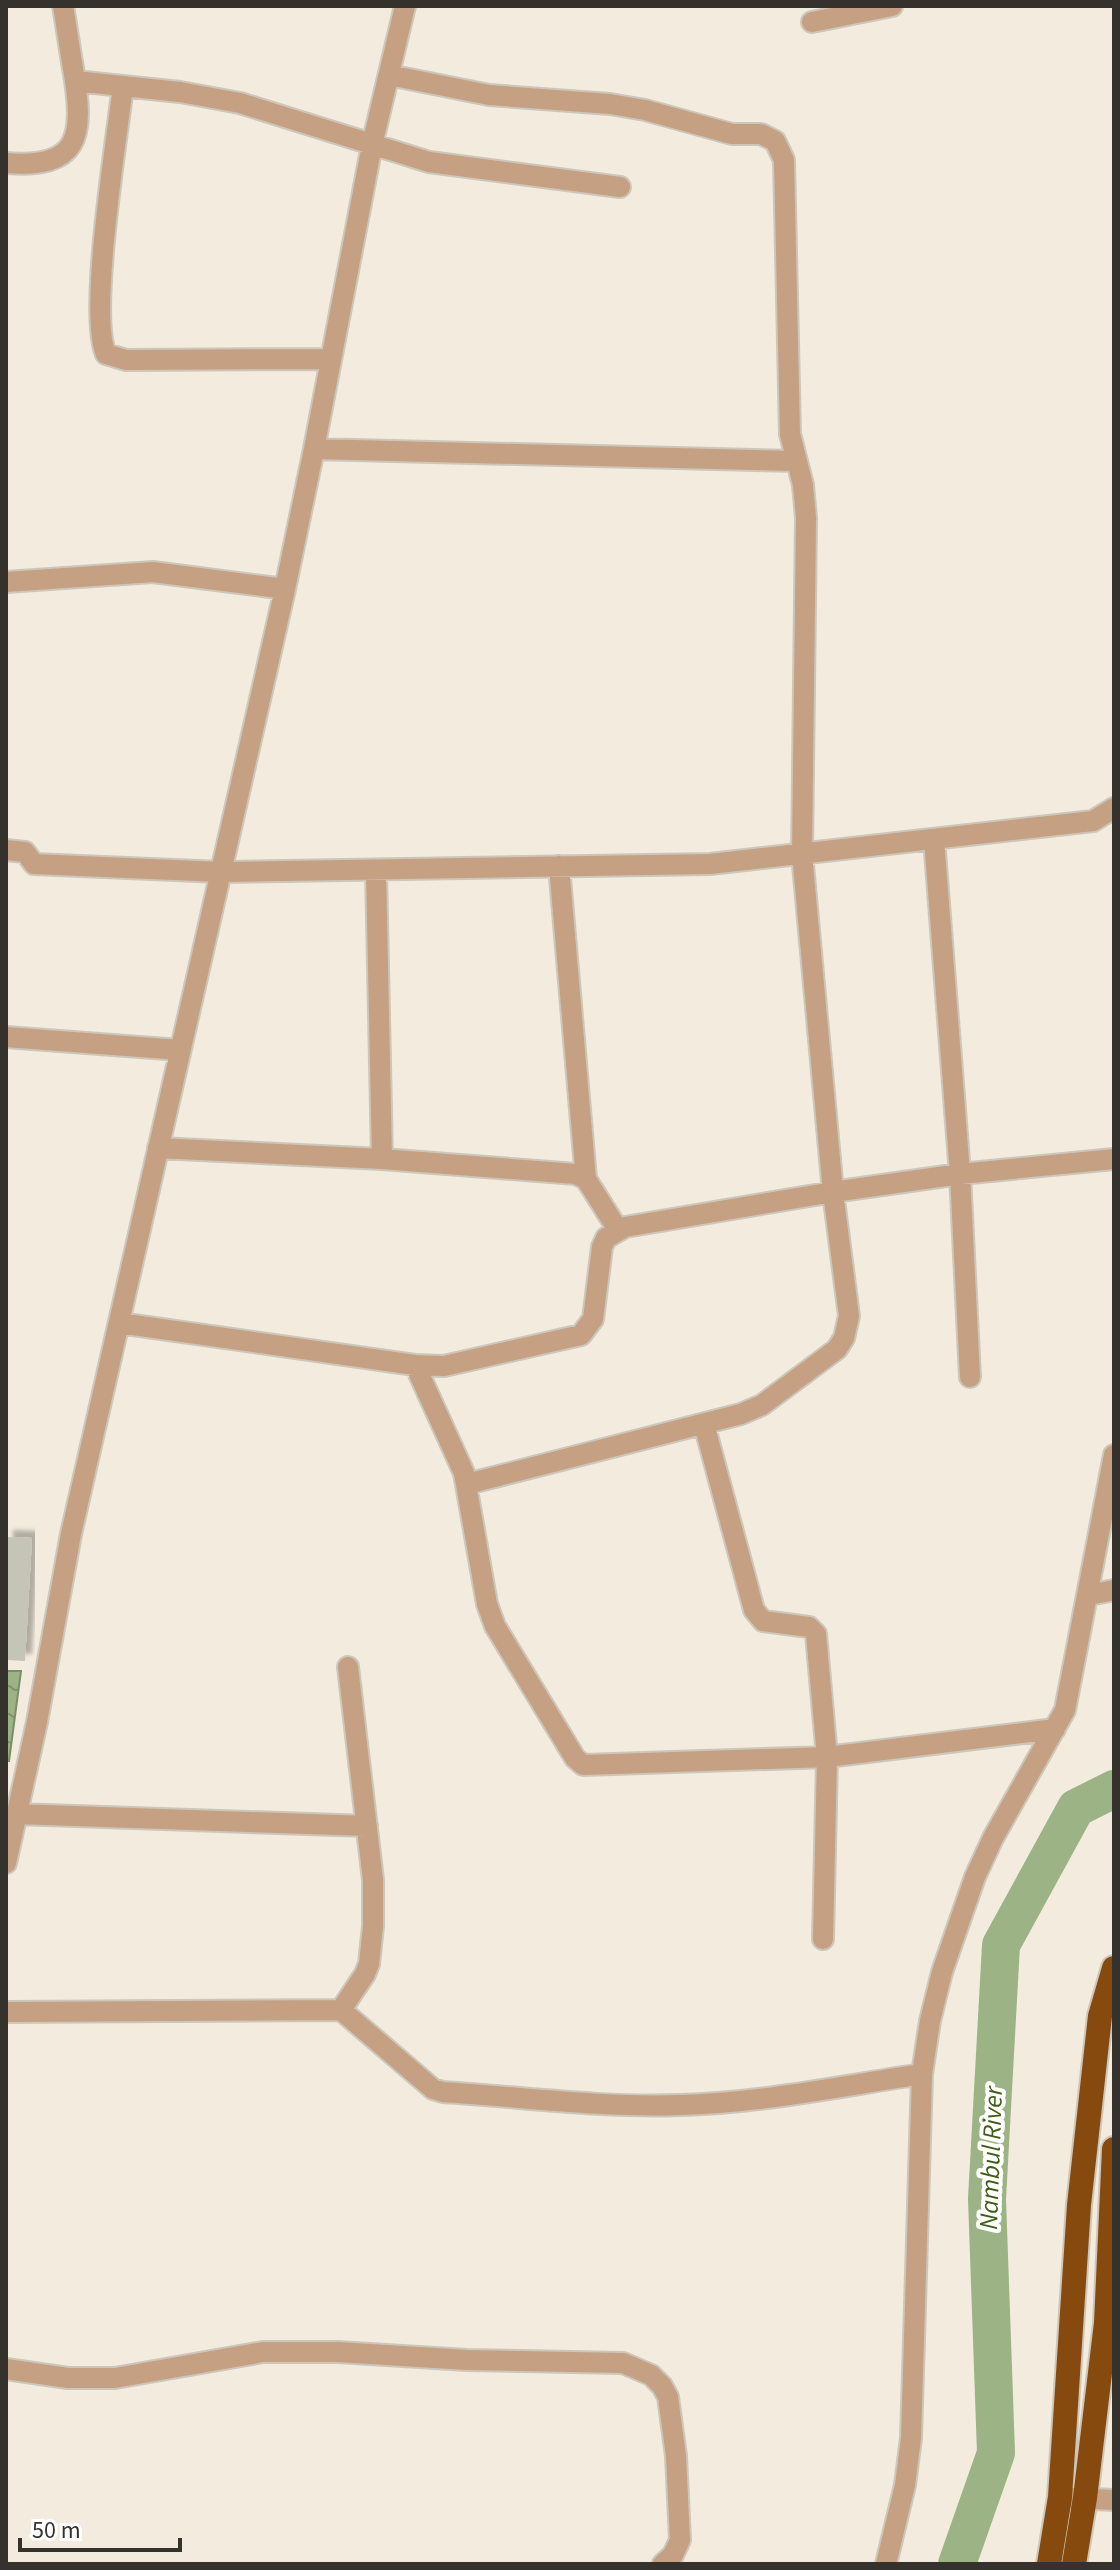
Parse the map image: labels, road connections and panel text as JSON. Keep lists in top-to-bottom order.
{
  "water": ["Nambul River"],
  "scale_bar": "50 m"
}
